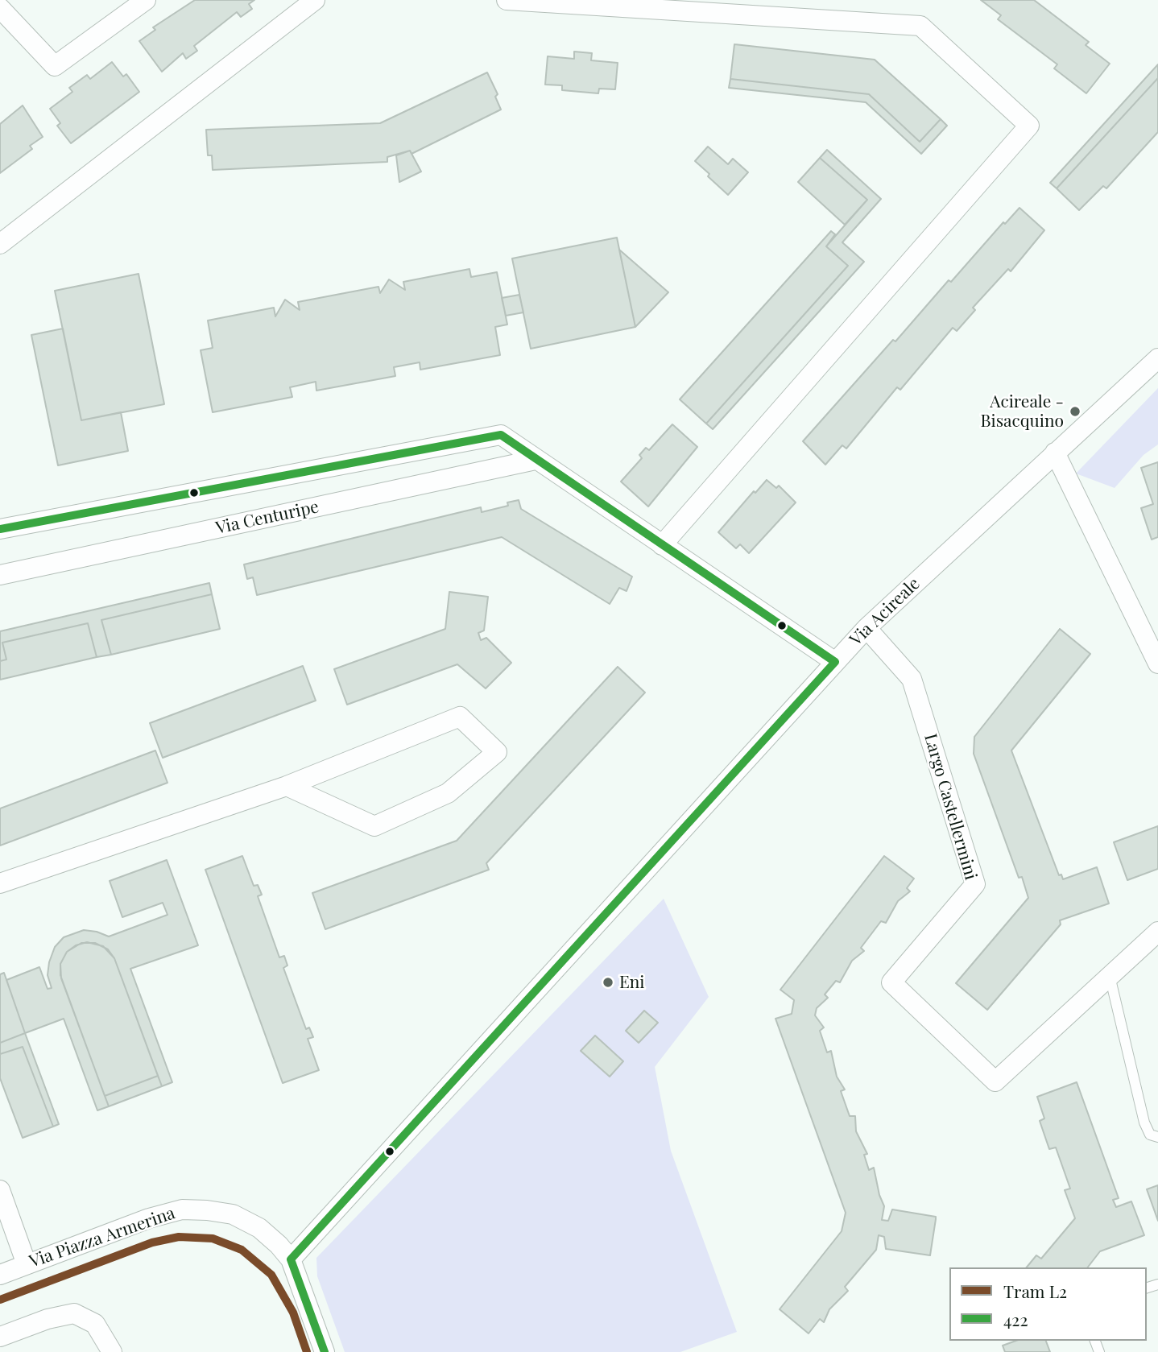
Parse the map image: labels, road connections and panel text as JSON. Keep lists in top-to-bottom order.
{
  "streets": {
    "street": [
      "Via Centuripe",
      "Via Acireale",
      "Largo Castellermini",
      "Via Piazza Armerina"
    ]
  },
  "crossings": [
    ["Via Acireale", "Largo Castellermini"],
    ["Via Acireale", "Via Piazza Armerina"]
  ],
  "places": ["Acireale - Bisacquino", "Eni"],
  "lines": ["transit line 422", "tram line L2"],
  "legend": ["Tram L2", "422"]
}
